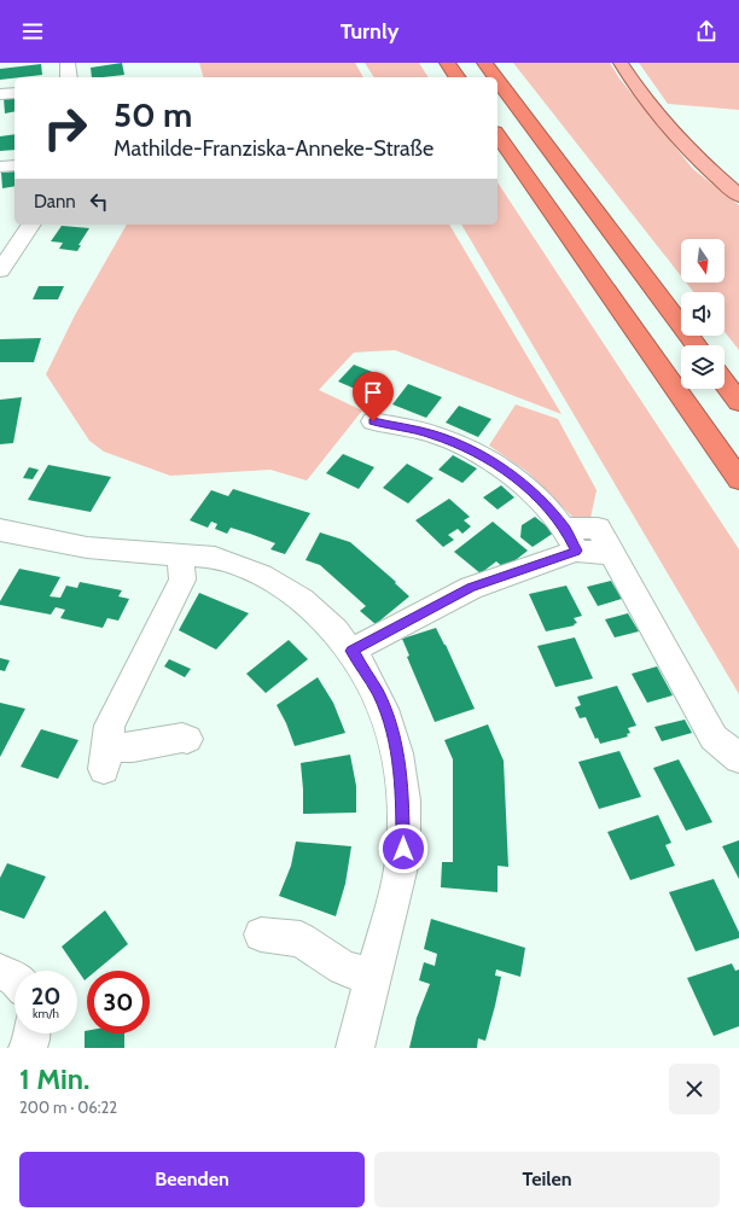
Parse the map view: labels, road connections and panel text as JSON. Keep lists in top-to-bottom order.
{
  "north": "bottom",
  "page": {
    "header": "Turnly",
    "turn": ["50 m", "Mathilde-Franziska-Anneke-Straße"],
    "then": "Dann",
    "speed": "20 km/h",
    "limit": "30",
    "heading": ["1 Min.", "200 m · 06:22"],
    "buttons": ["Beenden", "Teilen"]
  }
}
